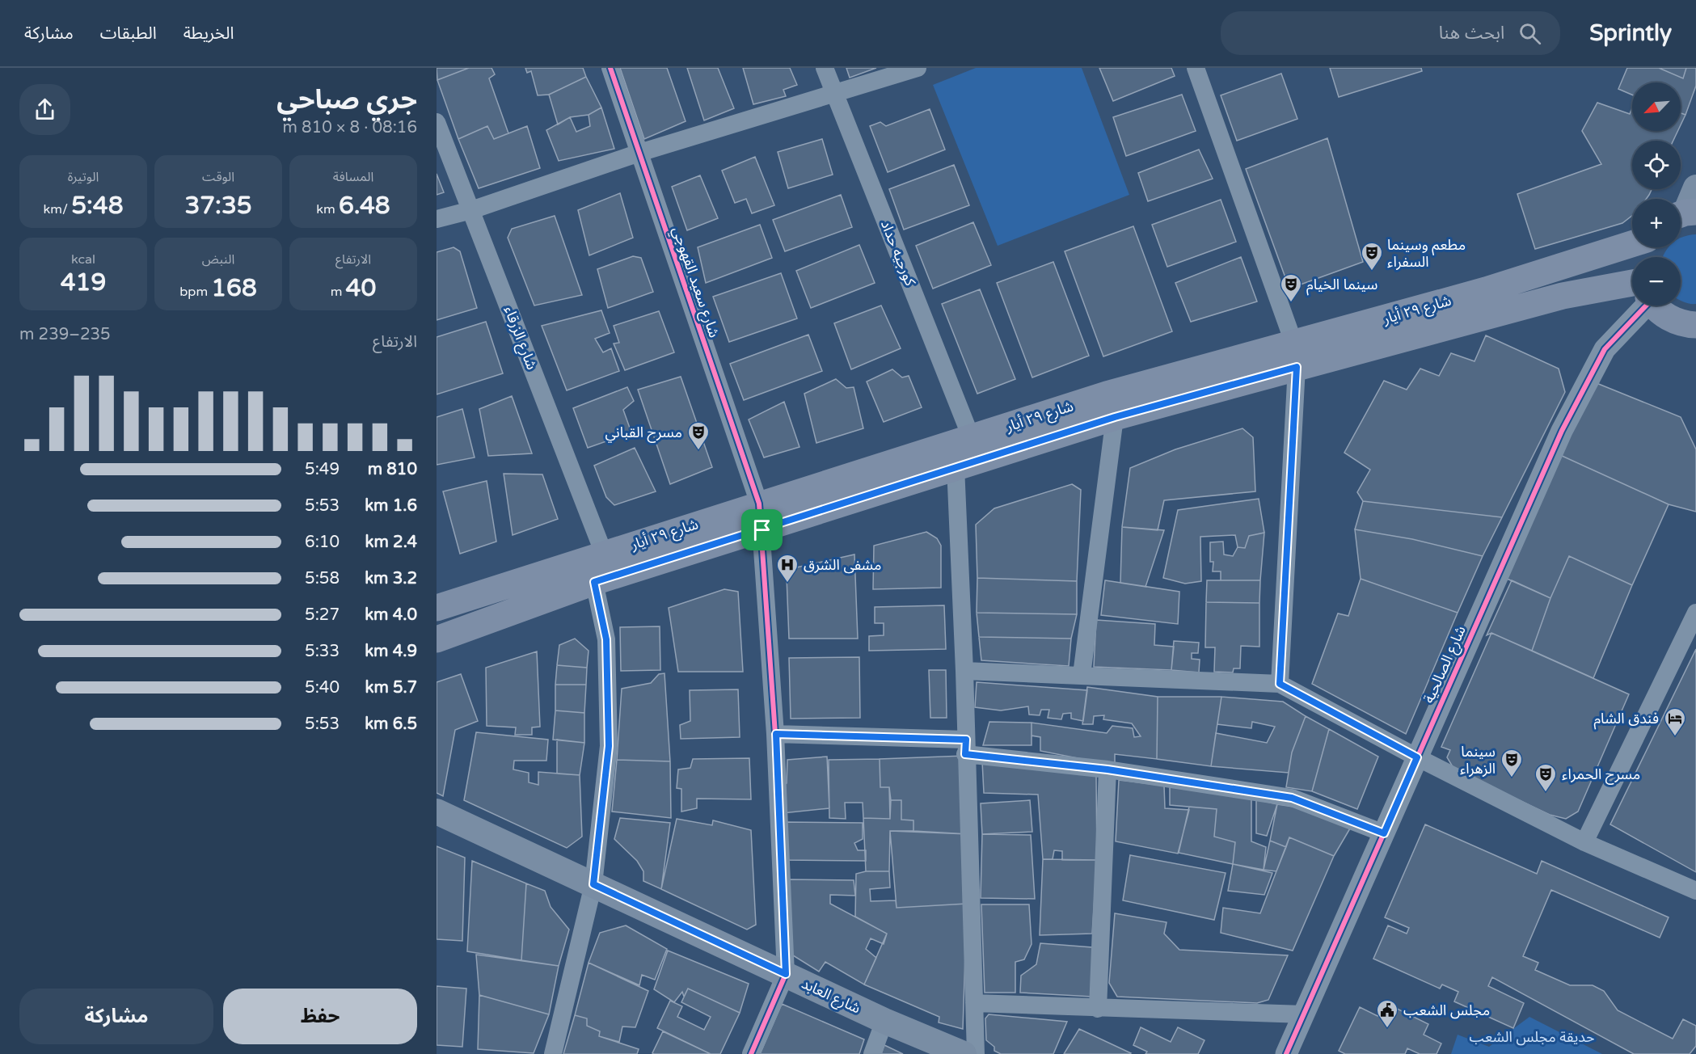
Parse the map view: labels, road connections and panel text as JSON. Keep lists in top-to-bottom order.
{
  "streets": {
    "main road": ["شارع ٢٩ أيار", "شارع العابد"],
    "street": [
      "كورجيه حداد",
      "شارع سعيد القهوجي",
      "شارع الزرقاء",
      "شارع الصالحية"
    ]
  },
  "crossings": [
    ["كورجيه حداد", "شارع ٢٩ أيار"],
    ["شارع سعيد القهوجي", "شارع ٢٩ أيار"],
    ["شارع سعيد القهوجي", "شارع العابد"],
    ["شارع ٢٩ أيار", "شارع الزرقاء"]
  ],
  "parks": ["حديقة مجلس الشعب"],
  "places": {
    "theatre": [
      "مطعم وسينما السفراء",
      "سينما الخيام",
      "مسرح القباني",
      "سينما الزهراء",
      "مسرح الحمراء"
    ],
    "hospital": ["مشفى الشرق"],
    "hotel": ["فندق الشام"],
    "public building": ["مجلس الشعب"]
  },
  "north": "bottom left",
  "page": {
    "header": "Sprintly",
    "search": "ابحث هنا",
    "nav": ["الخريطة", "الطبقات", "مشاركة"],
    "heading": ["جري صباحي", "08:16 · 8 × 810 m"],
    "map_buttons": ["+", "−"],
    "stats": [
      ["المسافة", "6.48 km"],
      ["الوقت", "37:35"],
      ["الوتيرة", "5:48 /km"],
      ["الارتفاع", "40 m"],
      ["النبض", "168 bpm"],
      ["kcal", "419"]
    ],
    "chart": ["الارتفاع", "235–239 m"],
    "list": [
      {
        "name": "810 m",
        "note": "5:49"
      },
      {
        "name": "1.6 km",
        "note": "5:53"
      },
      {
        "name": "2.4 km",
        "note": "6:10"
      },
      {
        "name": "3.2 km",
        "note": "5:58"
      },
      {
        "name": "4.0 km",
        "note": "5:27"
      },
      {
        "name": "4.9 km",
        "note": "5:33"
      },
      {
        "name": "5.7 km",
        "note": "5:40"
      },
      {
        "name": "6.5 km",
        "note": "5:53"
      }
    ],
    "buttons": ["حفظ", "مشاركة"]
  }
}
